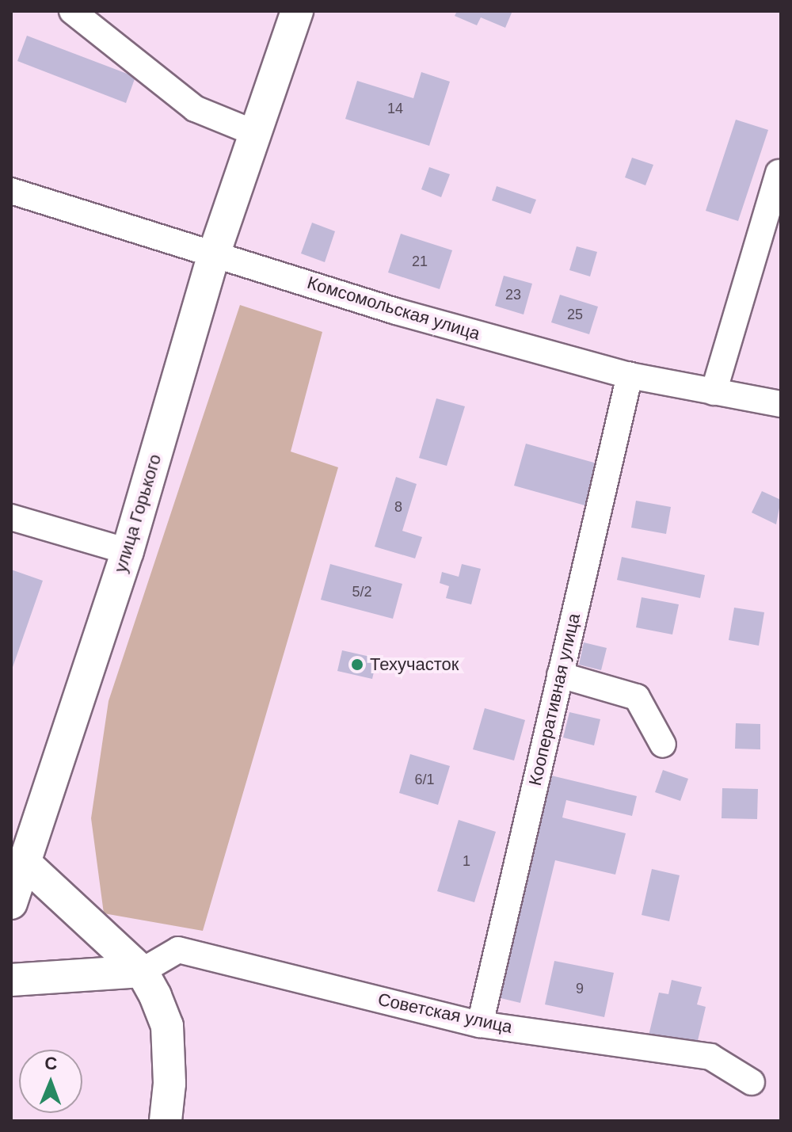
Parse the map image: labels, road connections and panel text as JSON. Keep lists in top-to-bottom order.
{
  "streets": {
    "main road": ["улица Горького"],
    "street": ["Комсомольская улица", "Кооперативная улица", "Советская улица"]
  },
  "crossings": [
    ["Комсомольская улица", "улица Горького"],
    ["Комсомольская улица", "Кооперативная улица"],
    ["Кооперативная улица", "Советская улица"]
  ],
  "places": ["Техучасток"],
  "house_numbers": [
    "14",
    "21",
    "23",
    "25",
    "8",
    "5/2",
    "6/1",
    "1",
    "9"
  ],
  "north": "top"
}
